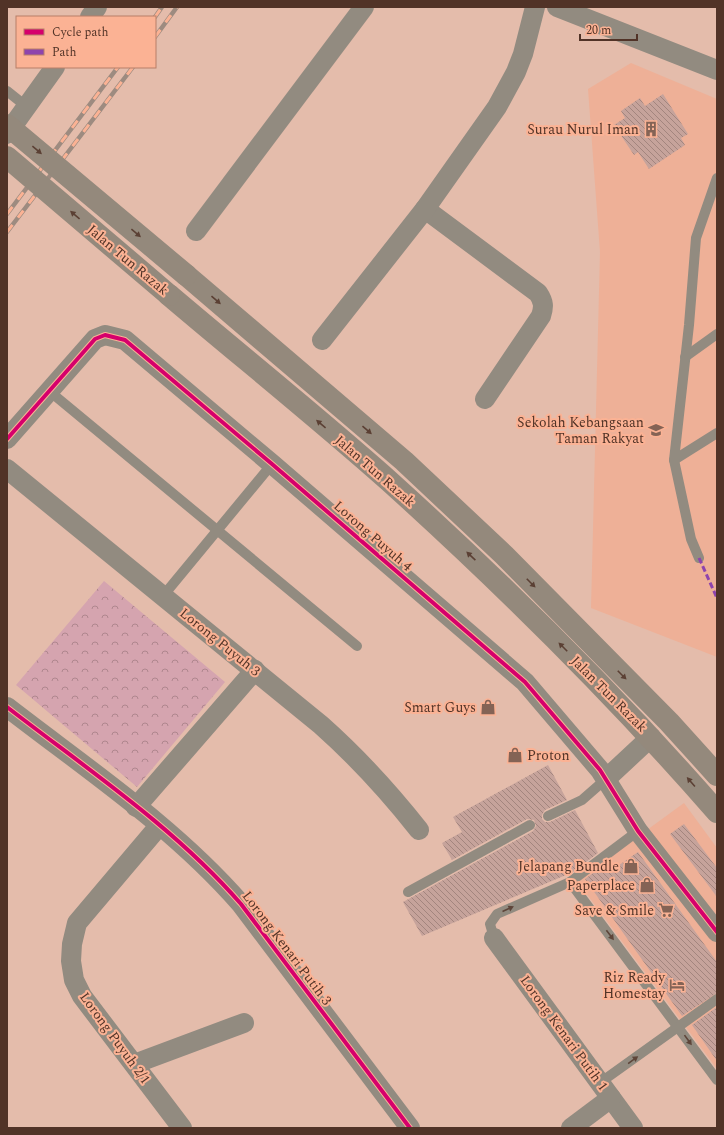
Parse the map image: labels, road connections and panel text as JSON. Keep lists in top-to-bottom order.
{
  "streets": {
    "main road": ["Jalan Tun Razak"],
    "street": [
      "Lorong Puyuh 4",
      "Lorong Puyuh 3",
      "Lorong Kenari Putih 3",
      "Lorong Kenari Putih 1",
      "Lorong Puyuh 2/1"
    ]
  },
  "crossings": [
    ["Lorong Kenari Putih 3", "Lorong Puyuh 2/1"]
  ],
  "places": {
    "building": ["Surau Nurul Iman"],
    "school or university": ["Sekolah Kebangsaan Taman Rakyat"],
    "shop": [
      "Smart Guys",
      "Proton",
      "Jelapang Bundle",
      "Paperplace"
    ],
    "supermarket": ["Save & Smile"],
    "hotel": ["Riz Ready Homestay"]
  },
  "legend": ["Cycle path", "Path"],
  "scale_bar": "20 m"
}
